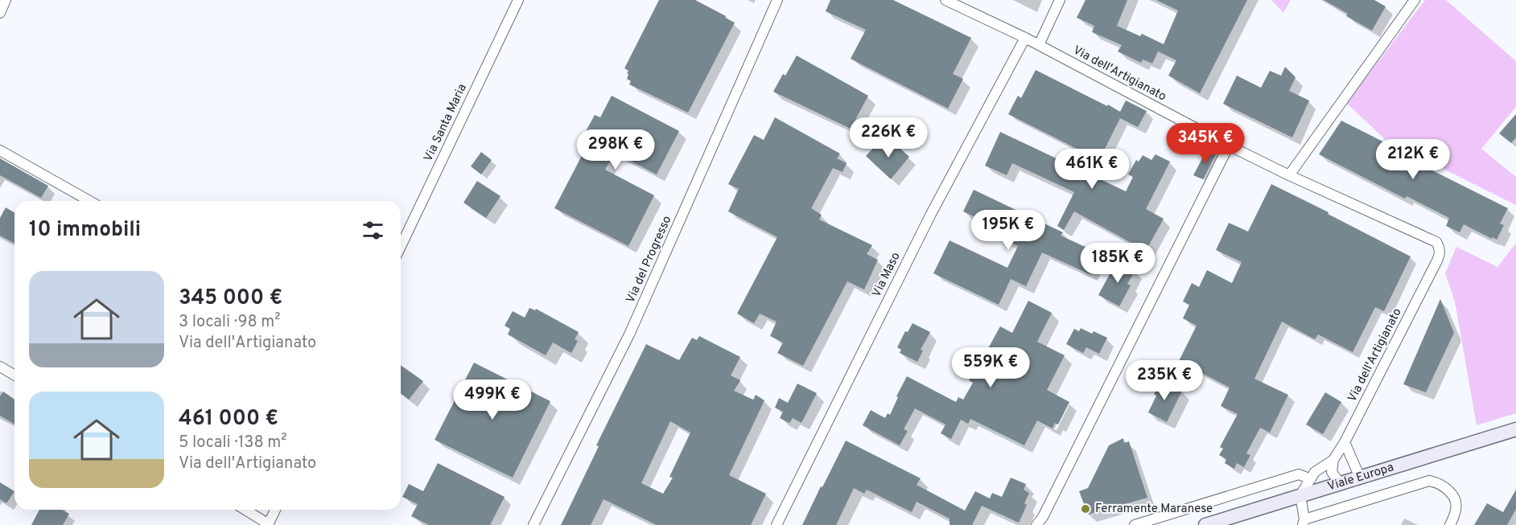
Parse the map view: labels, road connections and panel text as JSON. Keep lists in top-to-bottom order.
{
  "streets": {
    "main road": ["Viale Europa"],
    "street": [
      "Via dell'Artigianato",
      "Via Santa Maria",
      "Via del Progresso",
      "Via Maso"
    ]
  },
  "crossings": [
    ["Via dell'Artigianato", "Via Maso"]
  ],
  "places": ["Ferramente Maranese"],
  "page": {
    "price": [
      "226K €",
      "345K €",
      "298K €",
      "212K €",
      "461K €",
      "195K €",
      "185K €",
      "559K €",
      "235K €",
      "499K €"
    ],
    "heading": "10 immobili",
    "list": [
      {
        "name": "345 000 €",
        "note": "3 locali · 98 m² · Via dell'Artigianato"
      },
      {
        "name": "461 000 €",
        "note": "5 locali · 138 m² · Via dell'Artigianato"
      }
    ]
  }
}
